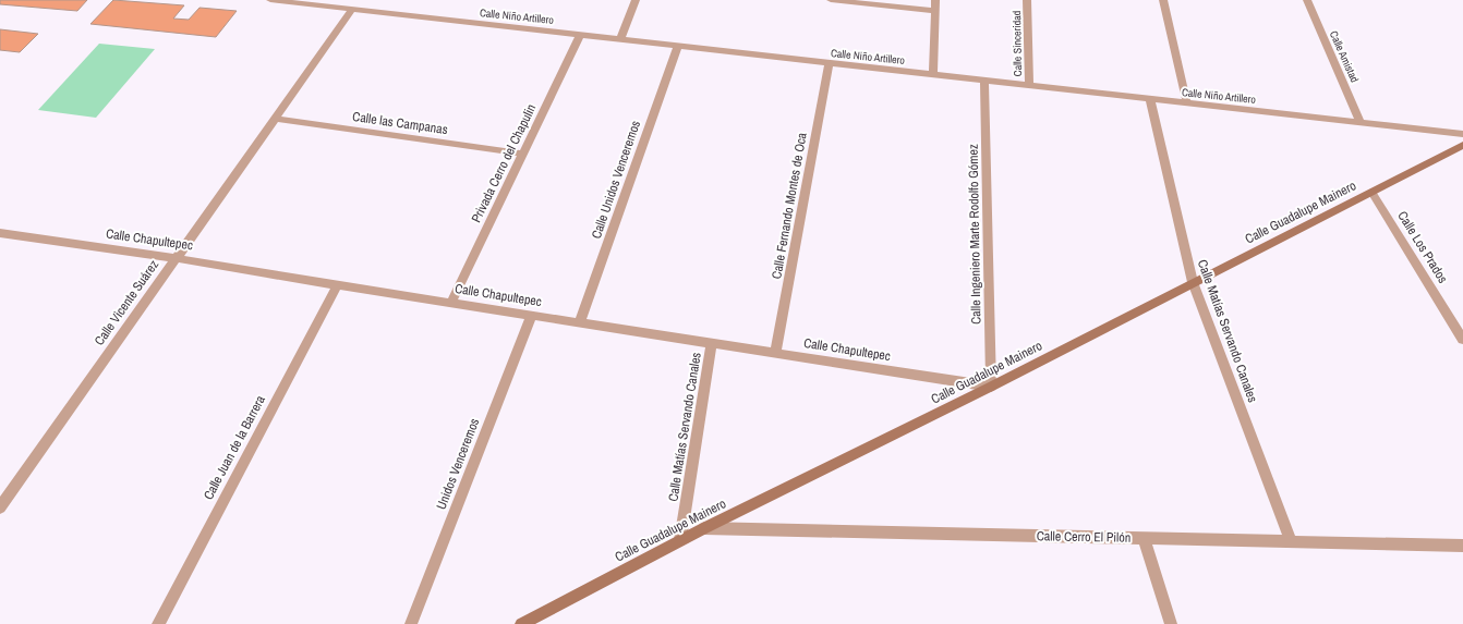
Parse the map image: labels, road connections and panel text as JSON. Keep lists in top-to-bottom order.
{
  "streets": {
    "street": [
      "Calle Niño Artillero",
      "Calle Sinceridad",
      "Calle Amistad",
      "Calle las Campanas",
      "Privada Cerro del Chapulin",
      "Calle Unidos Venceremos",
      "Calle Fernando Montes de Oca",
      "Calle Guadalupe Mainero",
      "Calle Ingeniero Marte Rodolfo Gómez",
      "Calle Chapultepec",
      "Calle Los Prados",
      "Calle Vicente Suárez",
      "Calle Matías Servando Canales",
      "Calle Juan de la Barrera",
      "Unidos Venceremos",
      "Calle Cerro El Pilón"
    ]
  },
  "crossings": [
    ["Calle Niño Artillero", "Calle Sinceridad"],
    ["Calle Niño Artillero", "Calle Amistad"],
    ["Calle Niño Artillero", "Privada Cerro del Chapulin"],
    ["Calle Niño Artillero", "Calle Unidos Venceremos"],
    ["Calle Niño Artillero", "Calle Fernando Montes de Oca"],
    ["Calle Niño Artillero", "Calle Ingeniero Marte Rodolfo Gómez"],
    ["Calle Niño Artillero", "Calle Vicente Suárez"],
    ["Calle Niño Artillero", "Calle Matías Servando Canales"],
    ["Calle las Campanas", "Privada Cerro del Chapulin"],
    ["Calle las Campanas", "Calle Vicente Suárez"],
    ["Privada Cerro del Chapulin", "Calle Chapultepec"],
    ["Calle Unidos Venceremos", "Calle Chapultepec"],
    ["Calle Fernando Montes de Oca", "Calle Chapultepec"],
    ["Calle Guadalupe Mainero", "Calle Ingeniero Marte Rodolfo Gómez"],
    ["Calle Guadalupe Mainero", "Calle Chapultepec"],
    ["Calle Guadalupe Mainero", "Calle Los Prados"],
    ["Calle Guadalupe Mainero", "Calle Matías Servando Canales"],
    ["Calle Guadalupe Mainero", "Calle Cerro El Pilón"],
    ["Calle Ingeniero Marte Rodolfo Gómez", "Calle Chapultepec"],
    ["Calle Chapultepec", "Calle Vicente Suárez"],
    ["Calle Chapultepec", "Calle Matías Servando Canales"],
    ["Calle Chapultepec", "Calle Juan de la Barrera"],
    ["Calle Chapultepec", "Unidos Venceremos"],
    ["Calle Matías Servando Canales", "Calle Cerro El Pilón"]
  ]
}
